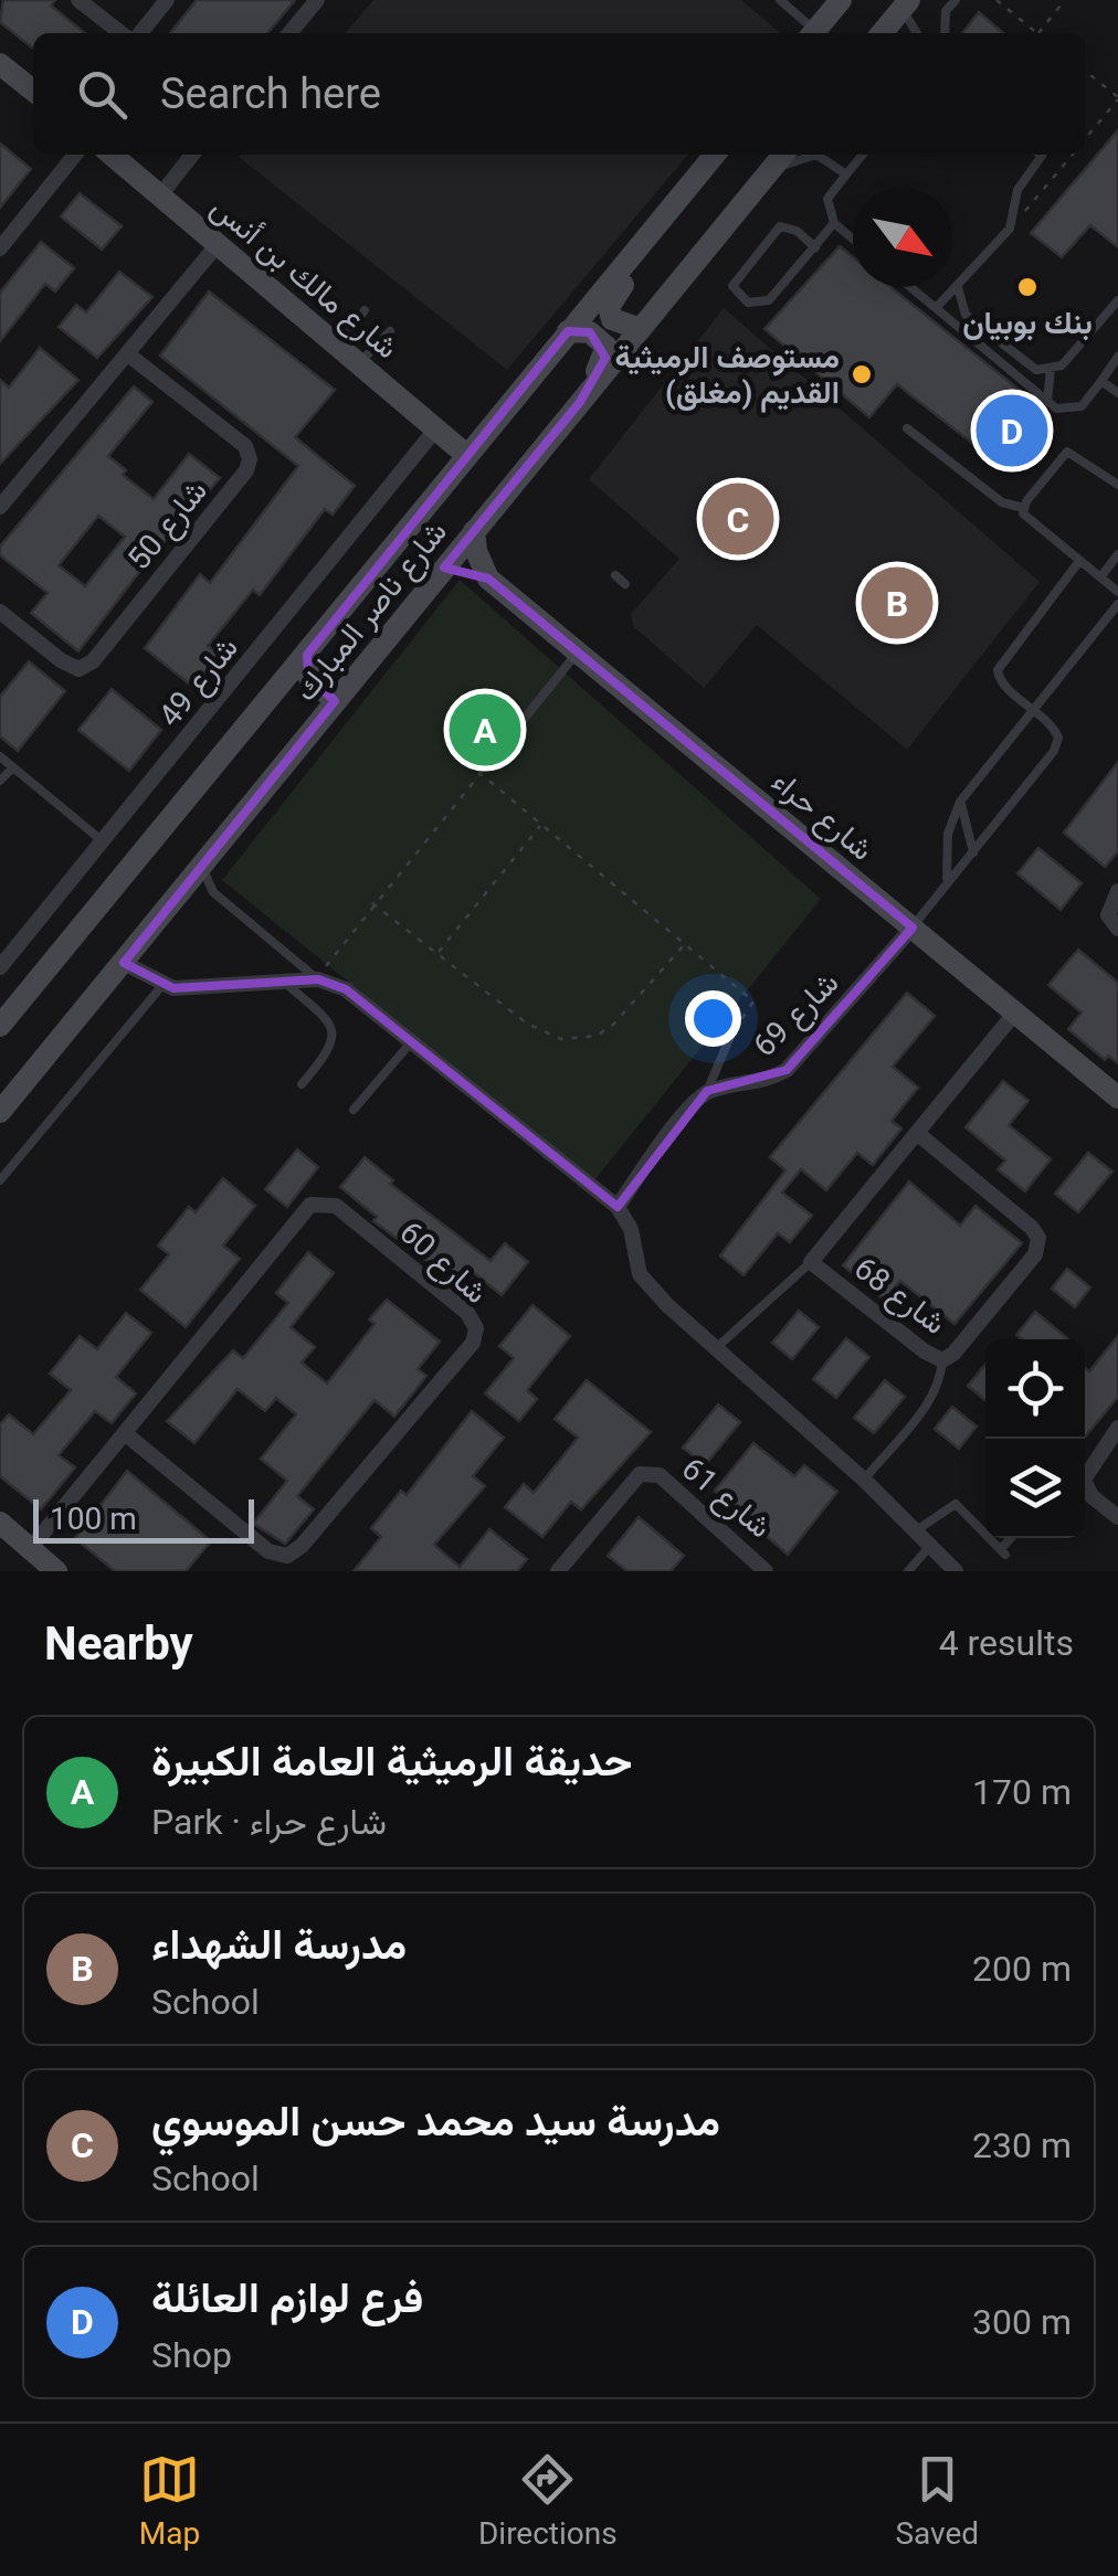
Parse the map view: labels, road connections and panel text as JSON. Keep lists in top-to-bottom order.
{
  "streets": {
    "street": [
      "شارع مالك بن أنس",
      "شارع 50",
      "شارع ناصر المبارك",
      "شارع 49",
      "شارع حراء",
      "شارع 69",
      "شارع 60",
      "شارع 68",
      "شارع 61"
    ]
  },
  "crossings": [
    ["شارع مالك بن أنس", "شارع ناصر المبارك"],
    ["شارع مالك بن أنس", "شارع 49"],
    ["شارع حراء", "شارع 69"],
    ["شارع حراء", "شارع 68"]
  ],
  "places": ["بنك بوبيان", "مستوصف الرميثية القديم (مغلق)"],
  "scale_bar": "100 m",
  "north": "bottom right",
  "page": {
    "search": "Search here",
    "pins": [
      "D",
      "C",
      "B",
      "A"
    ],
    "scale": "100 m",
    "heading": ["Nearby", "4 results"],
    "list": [
      {
        "mark": "A",
        "name": "حديقة الرميثية العامة الكبيرة",
        "note": "Park · شارع حراء",
        "value": "170 m"
      },
      {
        "mark": "B",
        "name": "مدرسة الشهداء",
        "note": "School",
        "value": "200 m"
      },
      {
        "mark": "C",
        "name": "مدرسة سيد محمد حسن الموسوي",
        "note": "School",
        "value": "230 m"
      },
      {
        "mark": "D",
        "name": "فرع لوازم العائلة",
        "note": "Shop",
        "value": "300 m"
      }
    ],
    "nav": ["Map", "Directions", "Saved"]
  }
}
